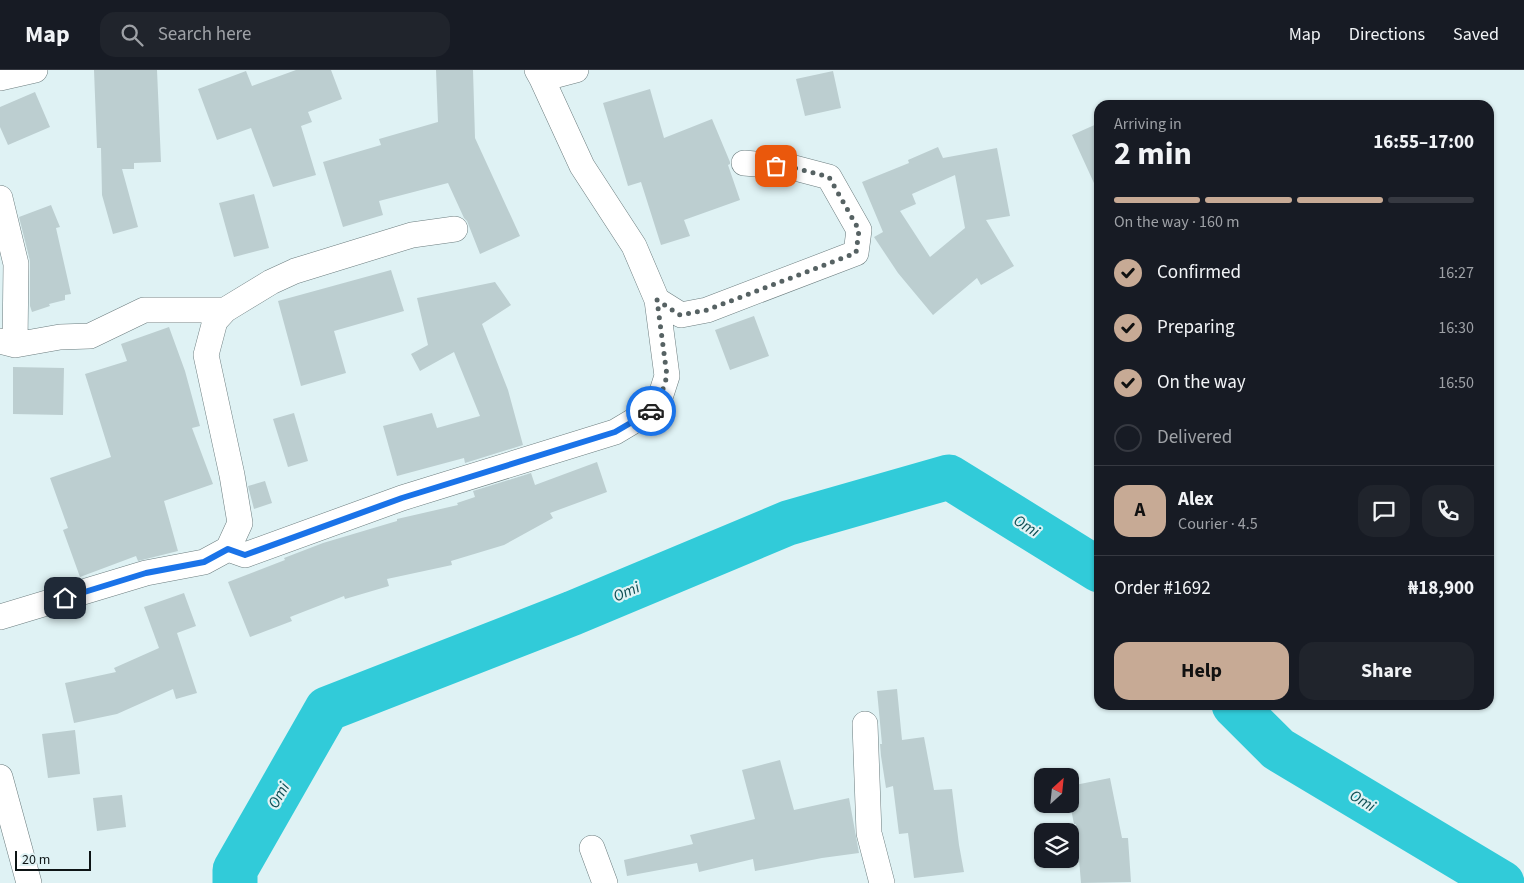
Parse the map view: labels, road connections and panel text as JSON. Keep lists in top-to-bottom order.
{
  "water": ["Omi"],
  "scale_bar": "20 m",
  "north": "top right",
  "page": {
    "header": "Map",
    "search": "Search here",
    "nav": ["Map", "Directions", "Saved"],
    "heading": ["2 min", "Arriving in", "16:55–17:00"],
    "panel": [
      "Alex",
      "Courier · 4.5",
      "Order #1692",
      "₦18,900"
    ],
    "bar": "On the way · 160 m",
    "list": [
      ["Confirmed", "16:27"],
      ["Preparing", "16:30"],
      ["On the way", "16:50"],
      "Delivered"
    ],
    "round": "A",
    "buttons": ["Help", "Share"],
    "scale": "20 m"
  }
}
